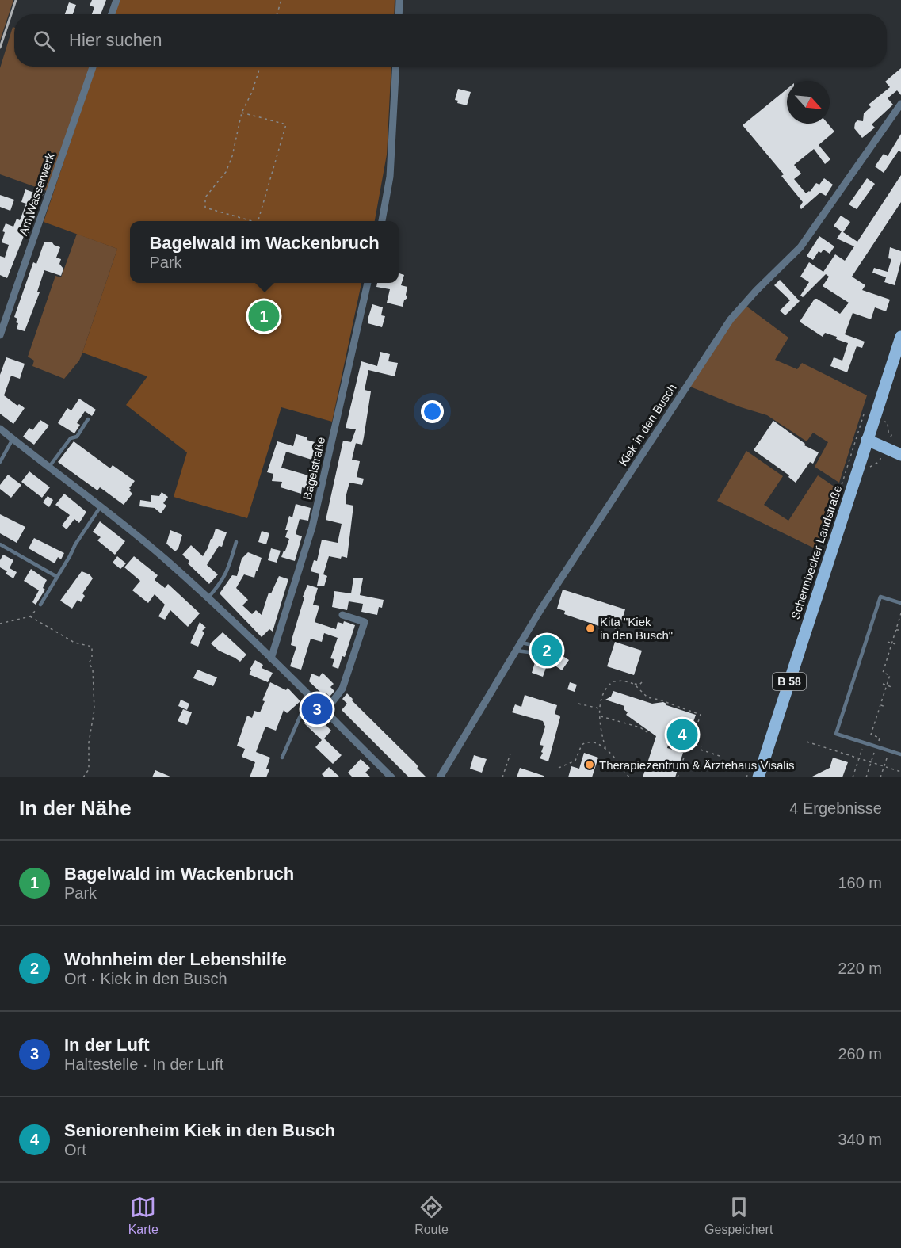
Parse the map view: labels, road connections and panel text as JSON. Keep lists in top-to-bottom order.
{
  "streets": {
    "main road": ["Schermbecker Landstraße", "B 58"],
    "street": ["Am Wasserwerk", "Kiek in den Busch", "Bagelstraße"]
  },
  "places": ["Kita \"Kiek in den Busch\"", "Therapiezentrum & Ärztehaus Visalis"],
  "north": "bottom right",
  "page": {
    "search": "Hier suchen",
    "popup": ["Bagelwald im Wackenbruch", "Park"],
    "pins": [
      "1",
      "2",
      "3",
      "4"
    ],
    "heading": ["In der Nähe", "4 Ergebnisse"],
    "list": [
      {
        "mark": "1",
        "name": "Bagelwald im Wackenbruch",
        "note": "Park",
        "value": "160 m"
      },
      {
        "mark": "2",
        "name": "Wohnheim der Lebenshilfe",
        "note": "Ort · Kiek in den Busch",
        "value": "220 m"
      },
      {
        "mark": "3",
        "name": "In der Luft",
        "note": "Haltestelle · In der Luft",
        "value": "260 m"
      },
      {
        "mark": "4",
        "name": "Seniorenheim Kiek in den Busch",
        "note": "Ort",
        "value": "340 m"
      }
    ],
    "nav": ["Karte", "Route", "Gespeichert"]
  }
}
